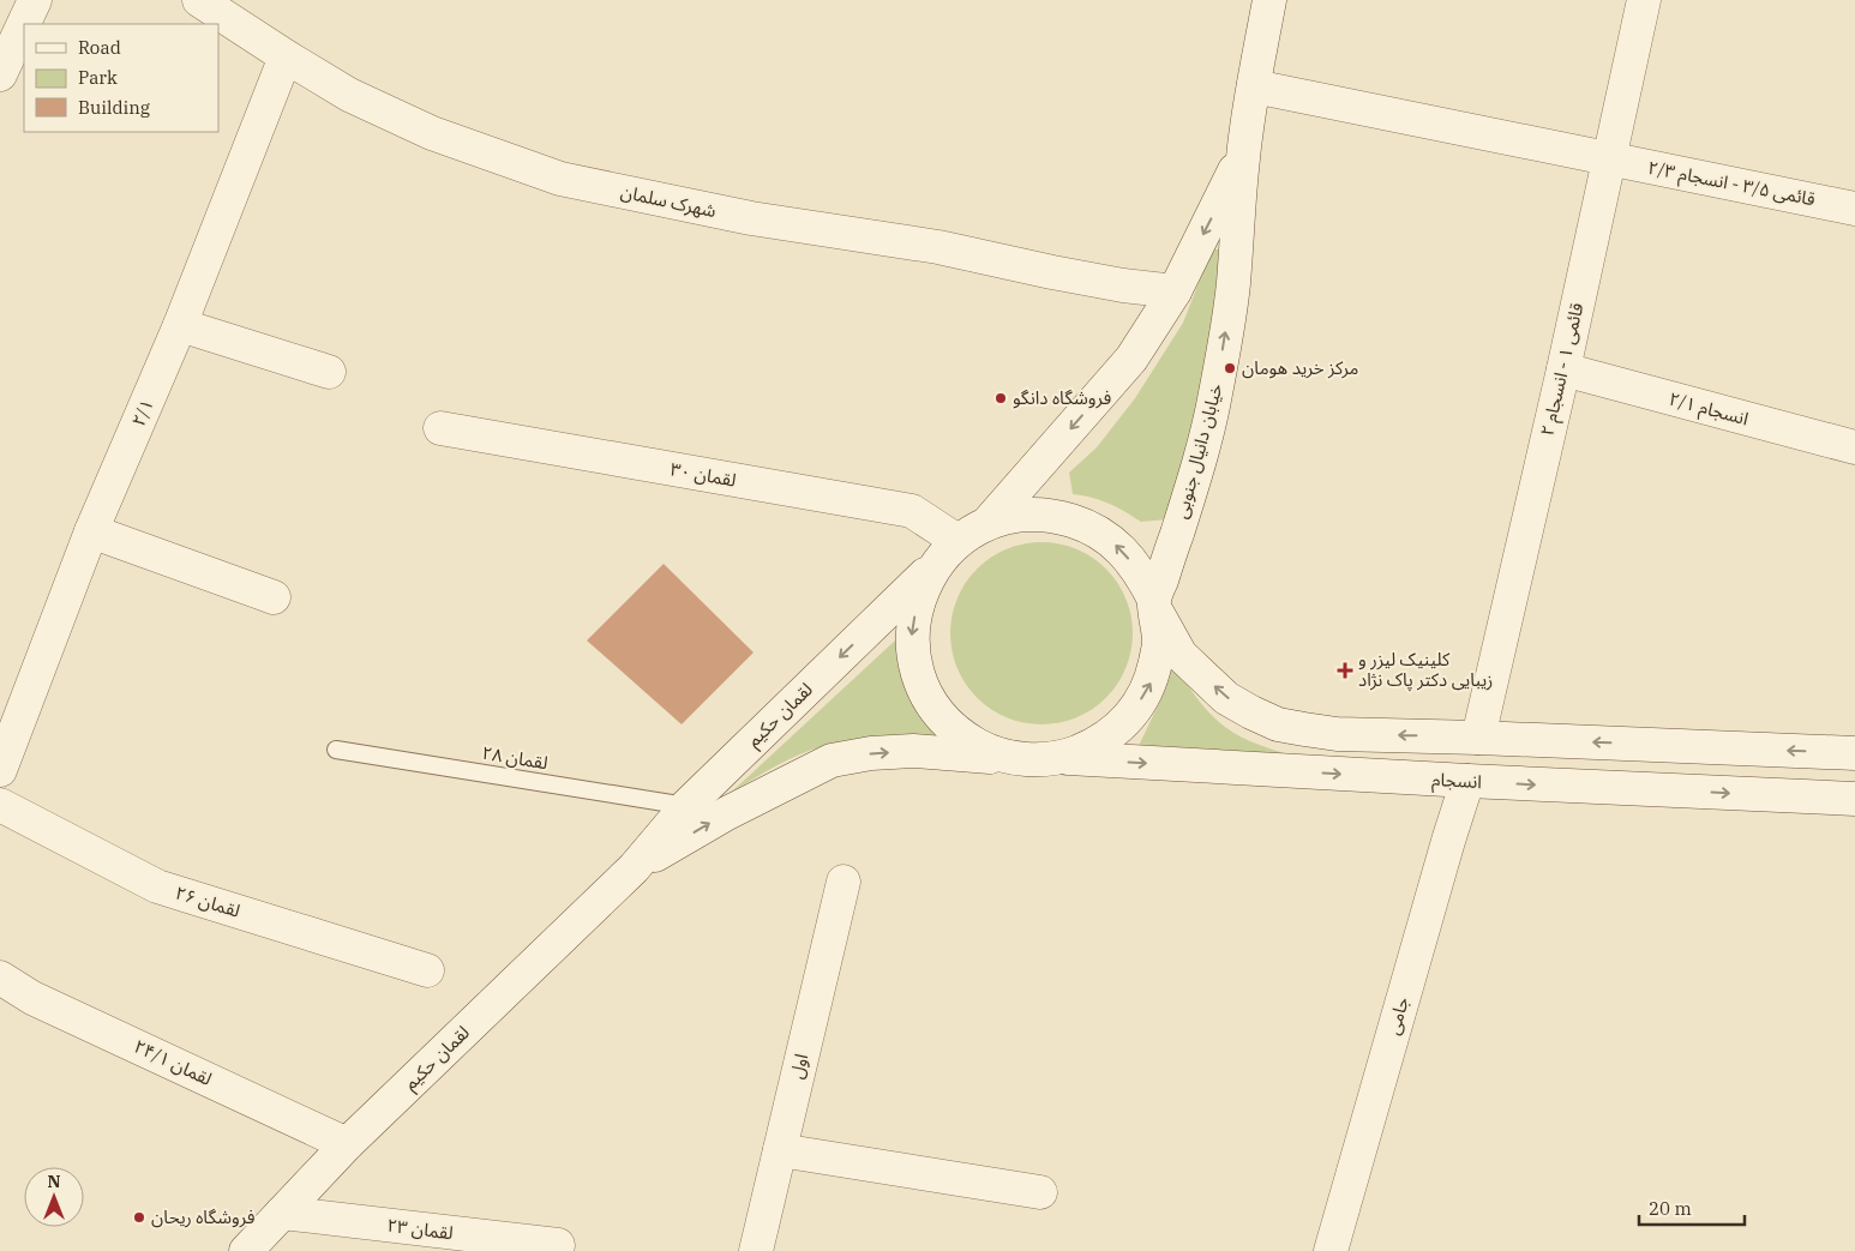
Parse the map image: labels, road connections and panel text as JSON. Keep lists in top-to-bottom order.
{
  "streets": {
    "street": [
      "قائمی ۳/۵ - انسجام ۲/۳",
      "شهرک سلمان",
      "قائمی ۱ - انسجام ۲",
      "انسجام ۲/۱",
      "۲/۱",
      "خیابان دانیال جنوبی",
      "لقمان ۳۰",
      "لقمان حکیم",
      "انسجام",
      "لقمان ۲۶",
      "جامی",
      "لقمان ۲۴/۱",
      "اول",
      "لقمان ۲۳"
    ],
    "lane": ["لقمان ۲۸"]
  },
  "crossings": [
    ["قائمی ۳/۵ - انسجام ۲/۳", "قائمی ۱ - انسجام ۲"],
    ["قائمی ۳/۵ - انسجام ۲/۳", "خیابان دانیال جنوبی"],
    ["شهرک سلمان", "۲/۱"],
    ["شهرک سلمان", "خیابان دانیال جنوبی"],
    ["قائمی ۱ - انسجام ۲", "انسجام ۲/۱"],
    ["لقمان حکیم", "لقمان ۲۸"],
    ["لقمان حکیم", "انسجام"],
    ["لقمان حکیم", "لقمان ۲۴/۱"],
    ["لقمان حکیم", "لقمان ۲۳"],
    ["انسجام", "جامی"]
  ],
  "places": {
    "other": ["مرکز خرید هومان", "فروشگاه دانگو", "فروشگاه ریحان"],
    "health": ["کلینیک لیزر و زیبایی دکتر پاک نژاد"]
  },
  "legend": ["Road", "Park", "Building"],
  "scale_bar": "20 m",
  "north": "top"
}
